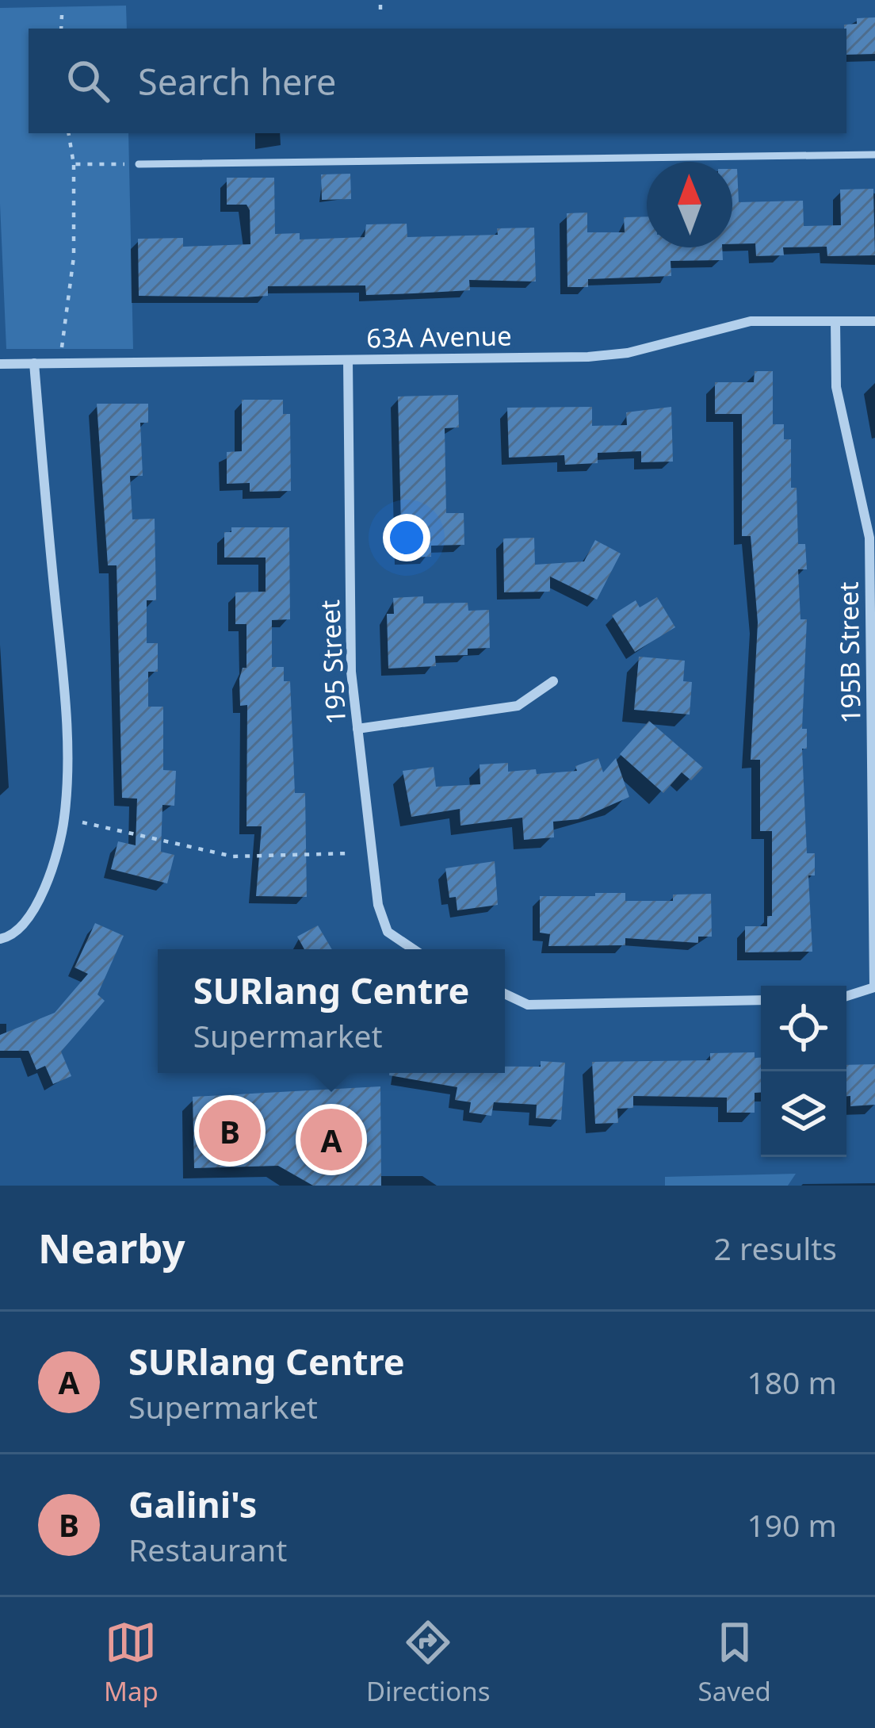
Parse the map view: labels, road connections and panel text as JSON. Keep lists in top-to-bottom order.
{
  "streets": {
    "street": ["63A Avenue", "195B Street", "195 Street"]
  },
  "crossings": [
    ["63A Avenue", "195B Street"],
    ["63A Avenue", "195 Street"]
  ],
  "north": "top",
  "page": {
    "search": "Search here",
    "popup": ["SURlang Centre", "Supermarket"],
    "pins": ["B", "A"],
    "heading": ["Nearby", "2 results"],
    "list": [
      {
        "mark": "A",
        "name": "SURlang Centre",
        "note": "Supermarket",
        "value": "180 m"
      },
      {
        "mark": "B",
        "name": "Galini's",
        "note": "Restaurant",
        "value": "190 m"
      }
    ],
    "nav": ["Map", "Directions", "Saved"]
  }
}
